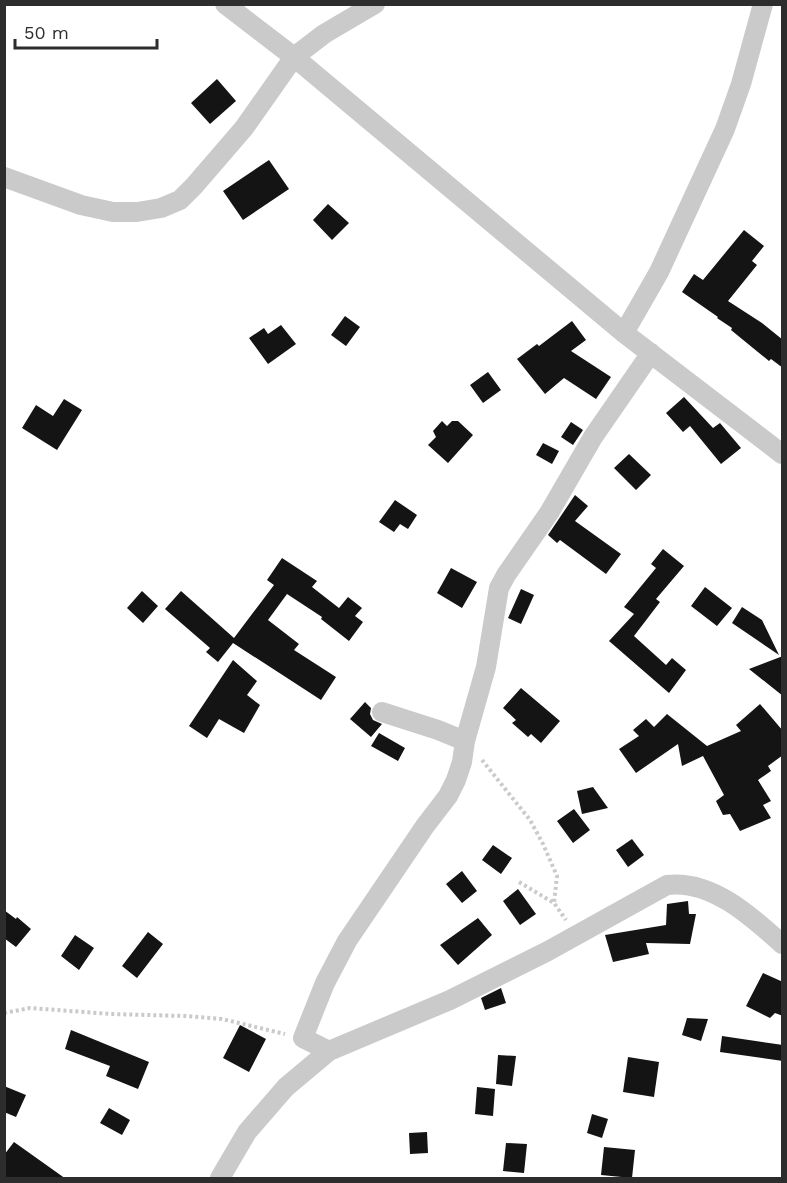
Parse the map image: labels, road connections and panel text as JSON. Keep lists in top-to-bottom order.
{
  "scale_bar": "50 m"
}
